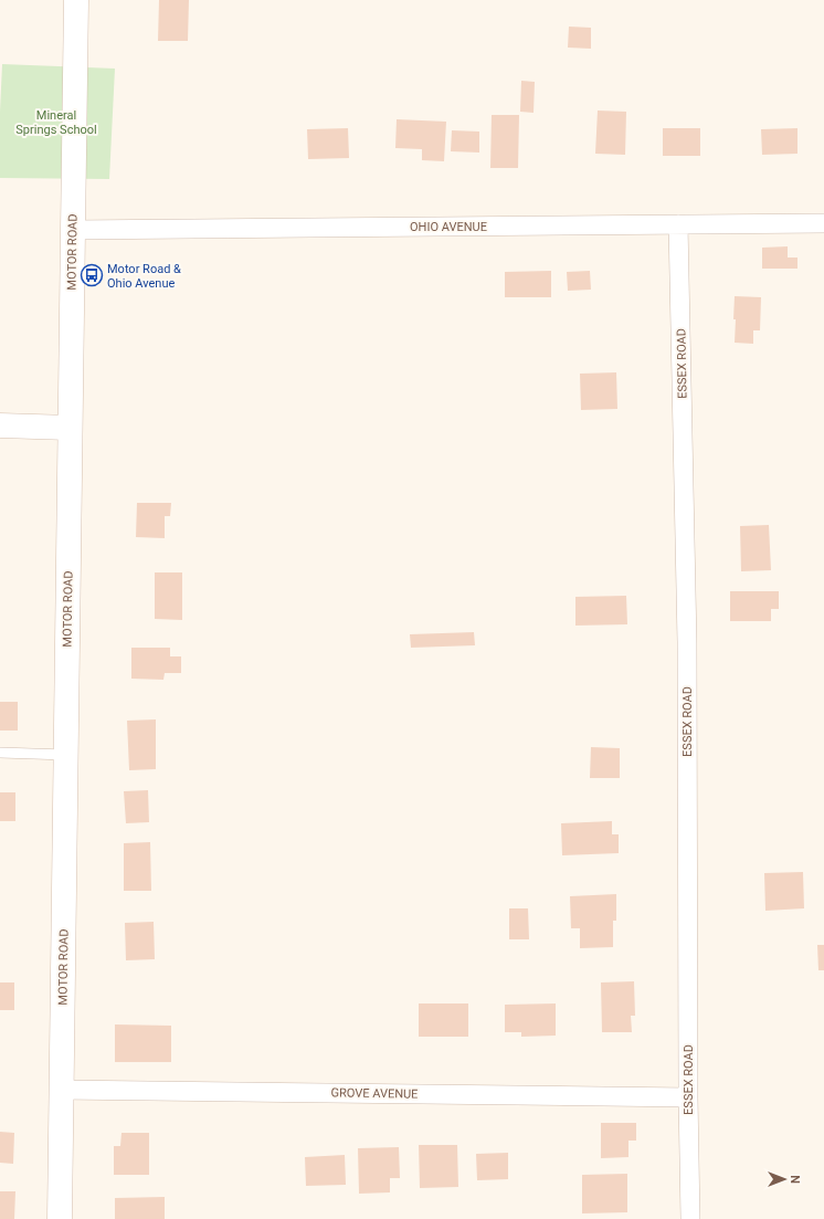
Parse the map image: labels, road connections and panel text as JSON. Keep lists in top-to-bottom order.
{
  "streets": {
    "street": [
      "OHIO AVENUE",
      "MOTOR ROAD",
      "ESSEX ROAD",
      "GROVE AVENUE"
    ]
  },
  "crossings": [
    ["OHIO AVENUE", "MOTOR ROAD"],
    ["OHIO AVENUE", "ESSEX ROAD"],
    ["MOTOR ROAD", "GROVE AVENUE"],
    ["ESSEX ROAD", "GROVE AVENUE"]
  ],
  "parks": ["Mineral Springs School"],
  "places": {
    "bus stop": ["Motor Road & Ohio Avenue"]
  },
  "north": "right"
}
